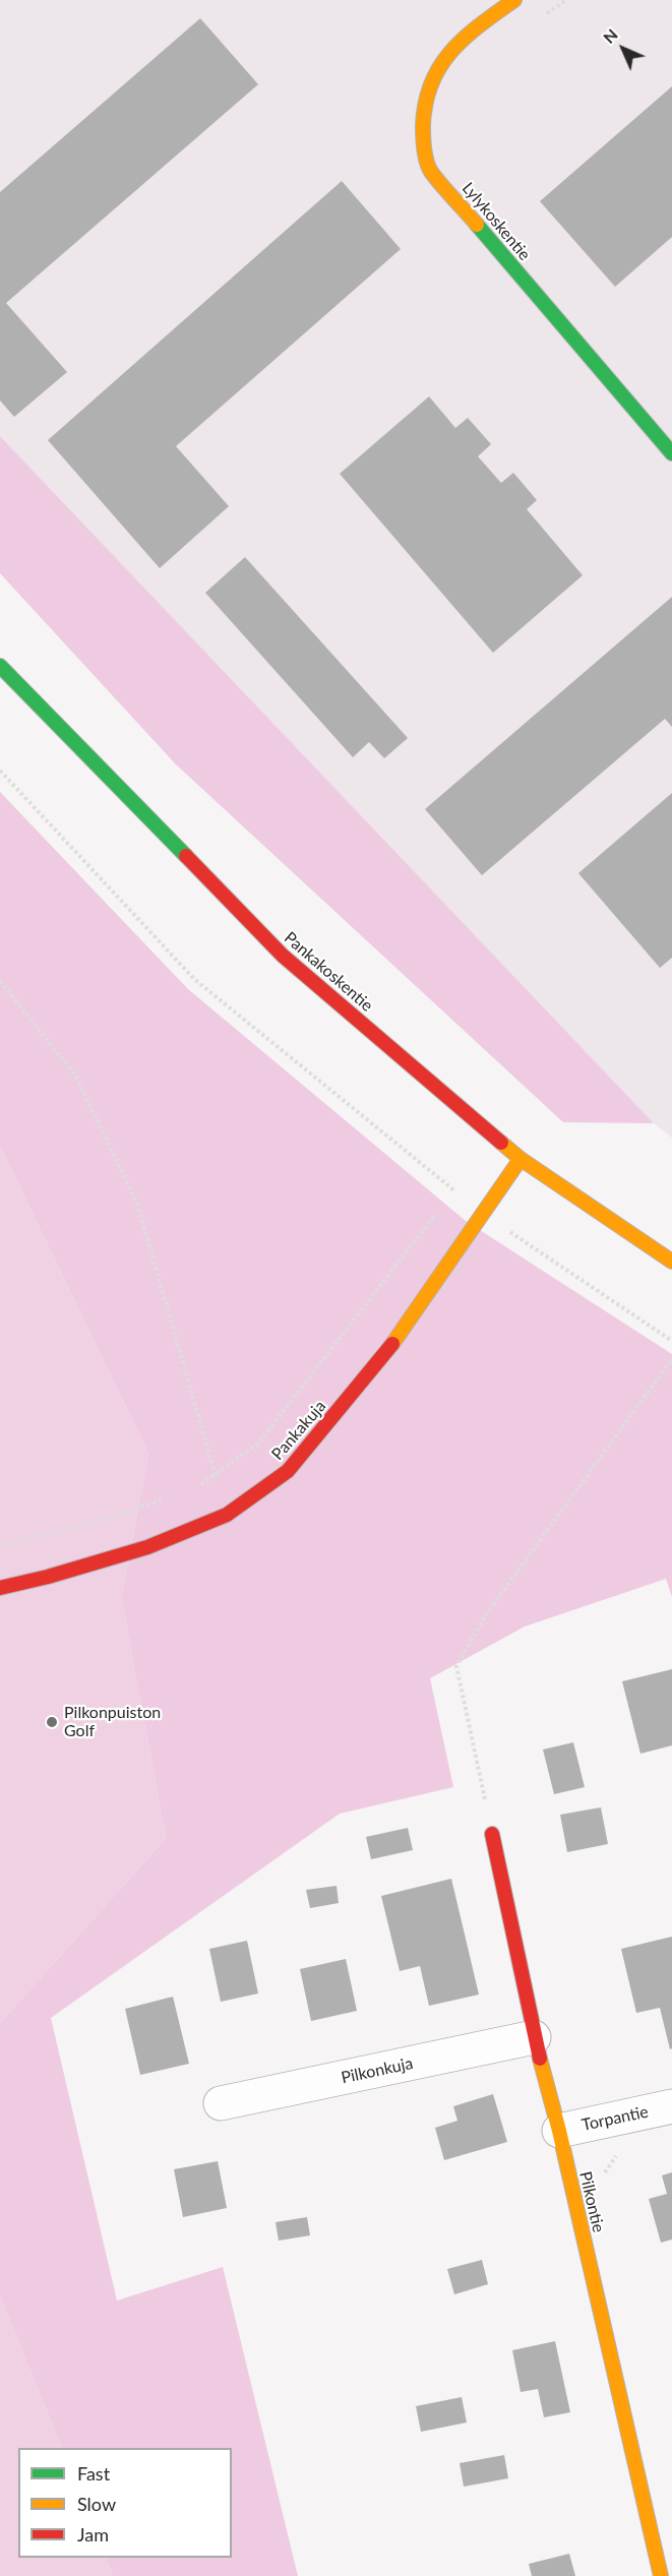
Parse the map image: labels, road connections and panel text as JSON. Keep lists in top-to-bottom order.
{
  "streets": {
    "street": [
      "Lylykoskentie",
      "Pankakoskentie",
      "Pankakuja",
      "Pilkonkuja",
      "Torpantie",
      "Pilkontie"
    ]
  },
  "crossings": [
    ["Pankakoskentie", "Pankakuja"],
    ["Pilkonkuja", "Pilkontie"],
    ["Torpantie", "Pilkontie"]
  ],
  "places": ["Pilkonpuiston Golf"],
  "legend": ["Fast", "Slow", "Jam"],
  "north": "top left"
}
